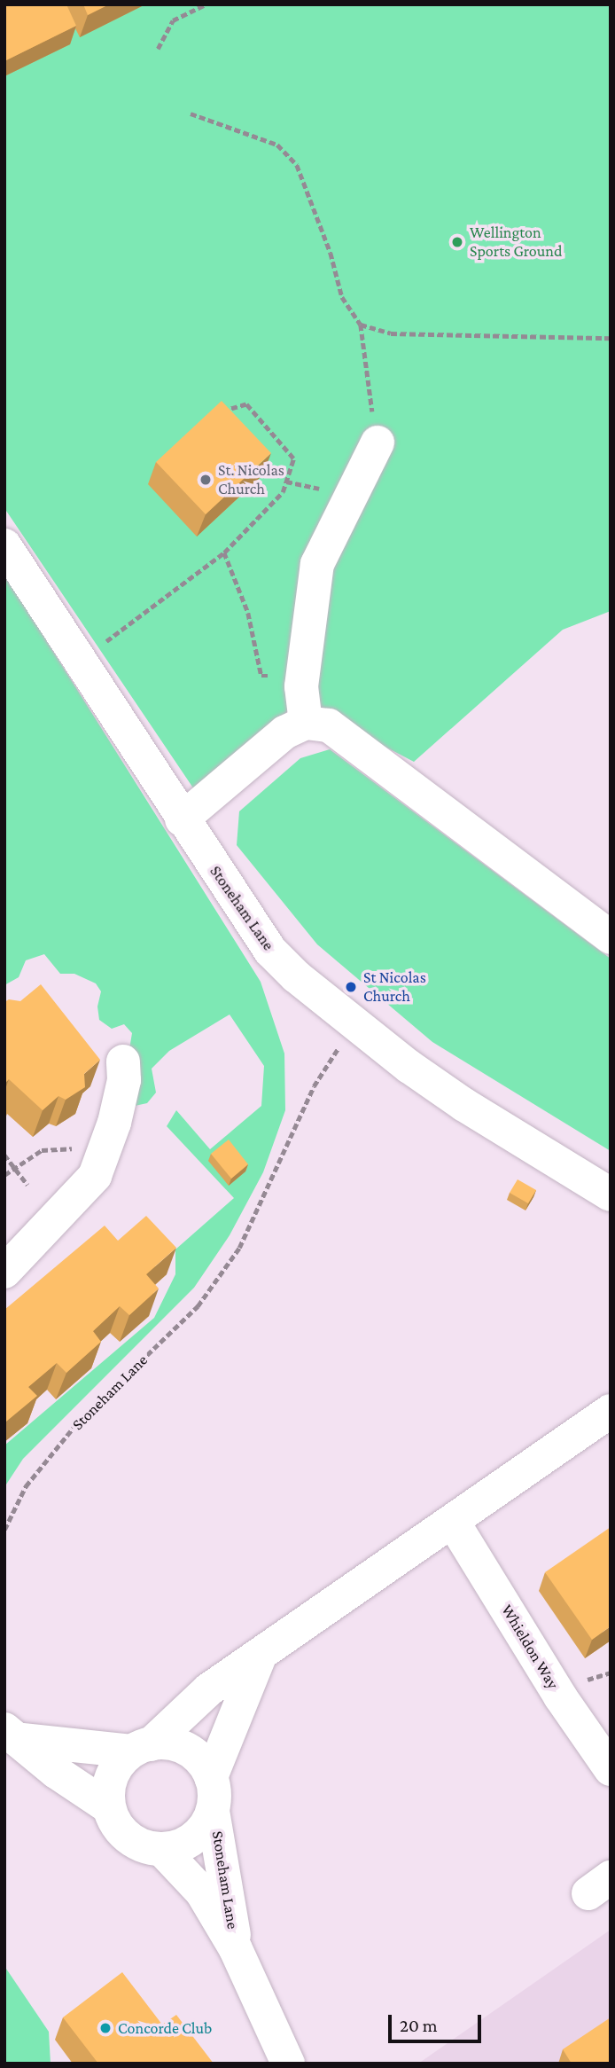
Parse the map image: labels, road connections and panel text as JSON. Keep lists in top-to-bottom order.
{
  "streets": {
    "street": ["Stoneham Lane", "Whieldon Way"]
  },
  "places": [
    "Wellington Sports Ground",
    "St. Nicolas Church",
    "St Nicolas Church",
    "Concorde Club"
  ],
  "scale_bar": "20 m"
}
